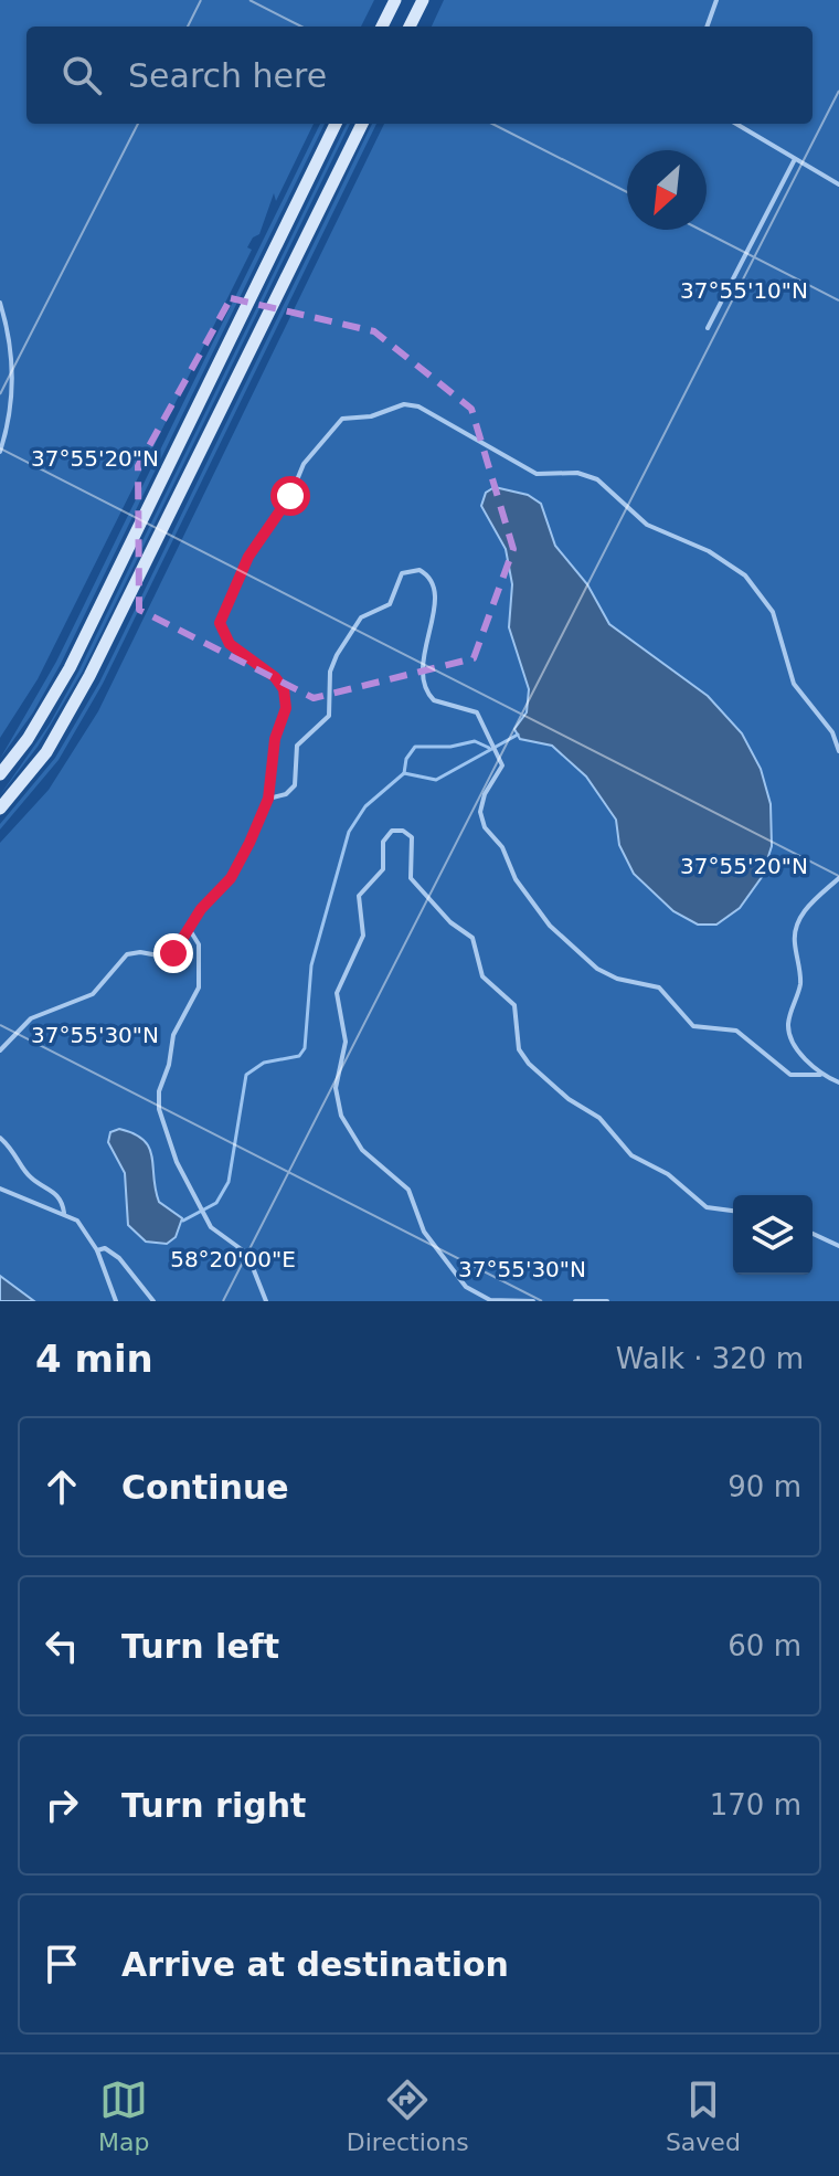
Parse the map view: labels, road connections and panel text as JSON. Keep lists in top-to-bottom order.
{
  "north": "bottom left",
  "page": {
    "search": "Search here",
    "heading": ["4 min", "Walk · 320 m"],
    "list": [
      ["Continue", "90 m"],
      ["Turn left", "60 m"],
      ["Turn right", "170 m"],
      "Arrive at destination"
    ],
    "nav": ["Map", "Directions", "Saved"]
  },
  "coordinates": [
    "37°55'10\"N",
    "37°55'20\"N",
    "37°55'30\"N",
    "58°20'00\"E"
  ]
}
